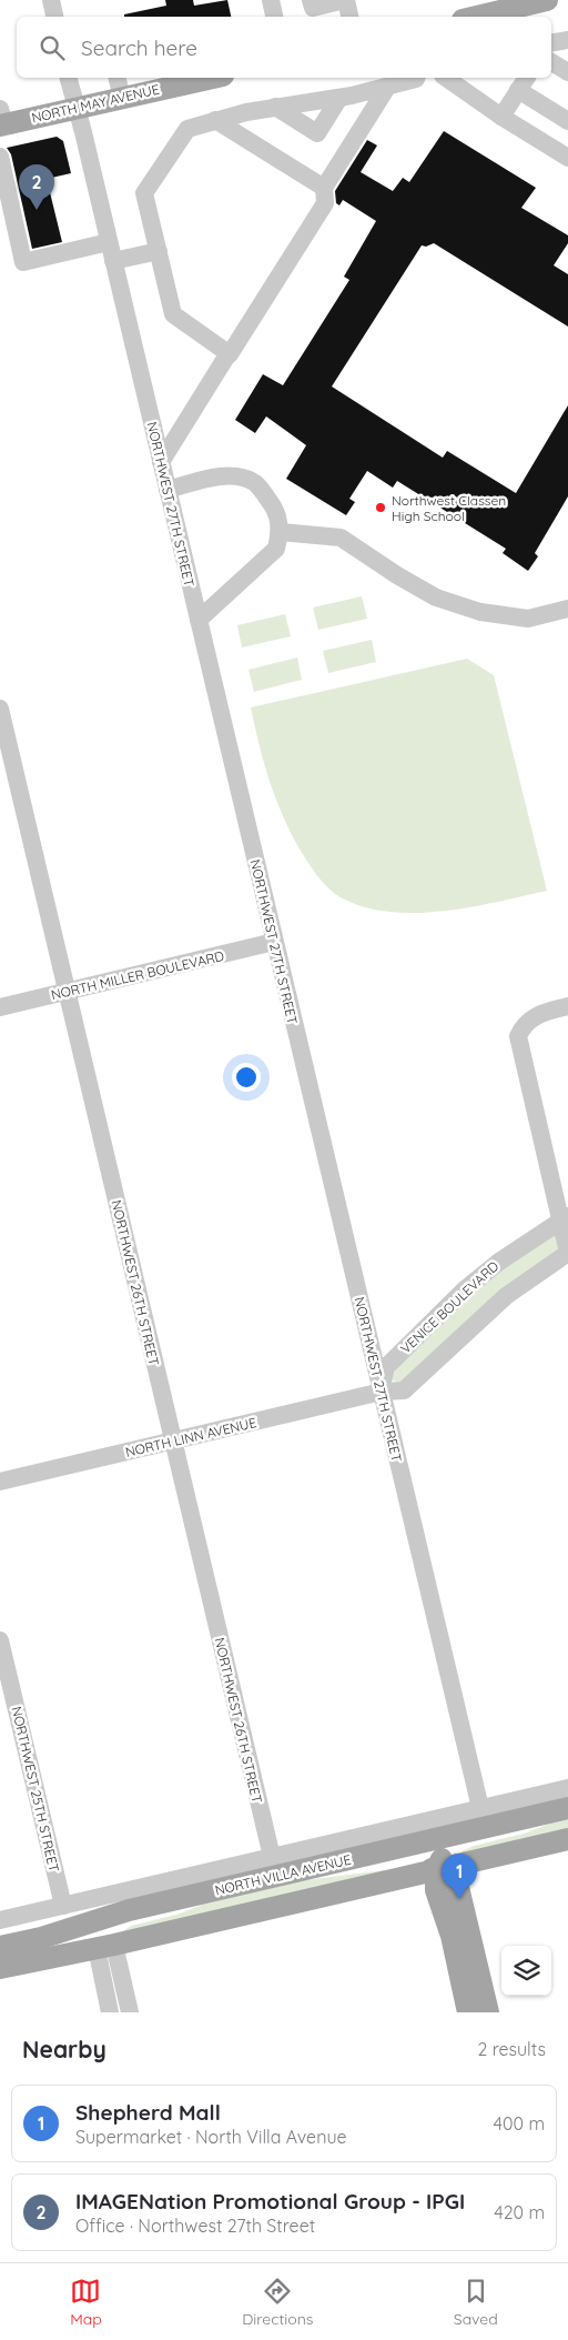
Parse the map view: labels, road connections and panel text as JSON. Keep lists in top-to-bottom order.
{
  "streets": {
    "main road": ["NORTH MAY AVENUE", "NORTH VILLA AVENUE"],
    "street": [
      "NORTHWEST 27TH STREET",
      "NORTH MILLER BOULEVARD",
      "NORTHWEST 26TH STREET",
      "VENICE BOULEVARD",
      "NORTH LINN AVENUE",
      "NORTHWEST 25TH STREET"
    ]
  },
  "crossings": [
    ["NORTH MAY AVENUE", "NORTHWEST 27TH STREET"],
    ["NORTHWEST 27TH STREET", "NORTH MILLER BOULEVARD"],
    ["NORTHWEST 27TH STREET", "VENICE BOULEVARD"],
    ["NORTHWEST 27TH STREET", "NORTH LINN AVENUE"],
    ["NORTHWEST 27TH STREET", "NORTH VILLA AVENUE"],
    ["NORTH MILLER BOULEVARD", "NORTHWEST 26TH STREET"],
    ["NORTHWEST 26TH STREET", "NORTH LINN AVENUE"],
    ["NORTHWEST 26TH STREET", "NORTH VILLA AVENUE"],
    ["VENICE BOULEVARD", "NORTH LINN AVENUE"],
    ["NORTHWEST 25TH STREET", "NORTH VILLA AVENUE"]
  ],
  "places": ["Northwest Classen High School"],
  "page": {
    "search": "Search here",
    "pins": ["2", "1"],
    "heading": ["Nearby", "2 results"],
    "list": [
      {
        "mark": "1",
        "name": "Shepherd Mall",
        "note": "Supermarket · North Villa Avenue",
        "value": "400 m"
      },
      {
        "mark": "2",
        "name": "IMAGENation Promotional Group - IPGI",
        "note": "Office · Northwest 27th Street",
        "value": "420 m"
      }
    ],
    "nav": ["Map", "Directions", "Saved"]
  }
}
